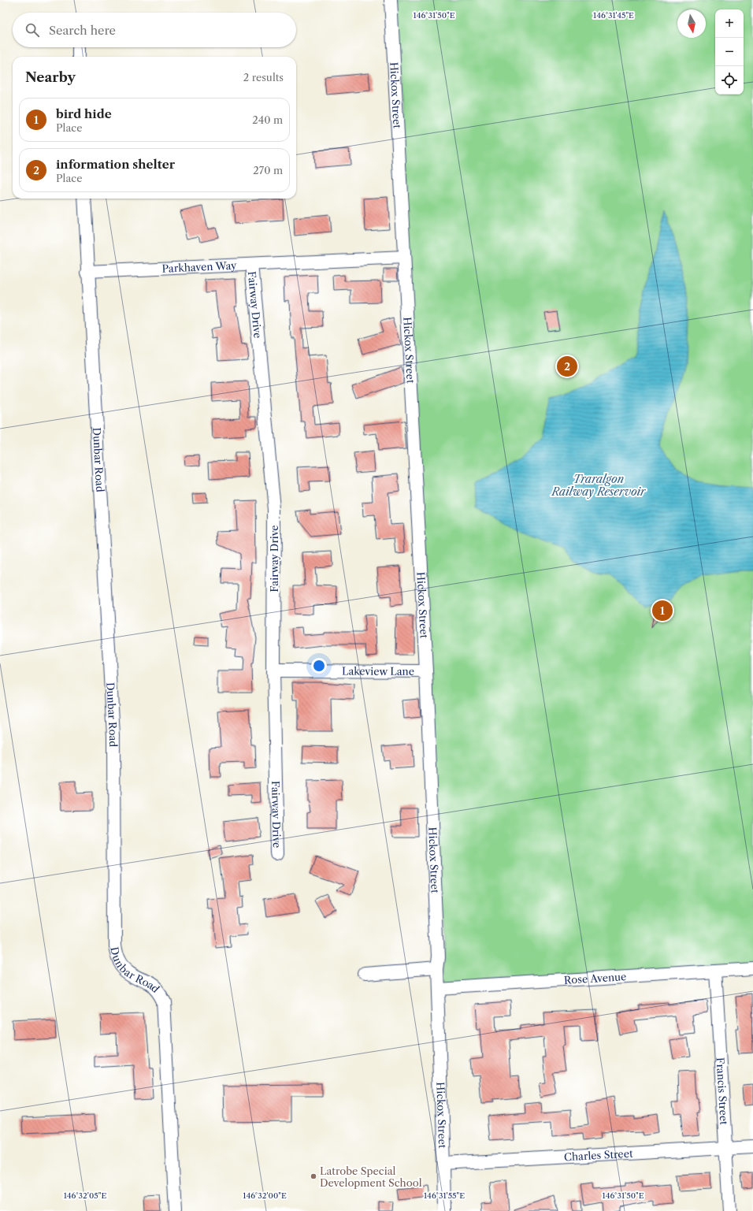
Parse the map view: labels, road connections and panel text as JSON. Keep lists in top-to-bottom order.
{
  "streets": {
    "street": [
      "Hickox Street",
      "Parkhaven Way",
      "Fairway Drive",
      "Dunbar Road",
      "Lakeview Lane",
      "Rose Avenue",
      "Francis Street",
      "Charles Street"
    ]
  },
  "crossings": [
    ["Hickox Street", "Parkhaven Way"],
    ["Hickox Street", "Lakeview Lane"],
    ["Hickox Street", "Rose Avenue"],
    ["Hickox Street", "Charles Street"],
    ["Parkhaven Way", "Fairway Drive"],
    ["Parkhaven Way", "Dunbar Road"],
    ["Fairway Drive", "Lakeview Lane"],
    ["Rose Avenue", "Francis Street"],
    ["Francis Street", "Charles Street"]
  ],
  "water": ["Traralgon Railway Reservoir"],
  "places": ["Latrobe Special Development School"],
  "north": "bottom",
  "page": {
    "map_buttons": ["+", "−"],
    "search": "Search here",
    "heading": ["Nearby", "2 results"],
    "list": [
      {
        "mark": "1",
        "name": "bird hide",
        "note": "Place",
        "value": "240 m"
      },
      {
        "mark": "2",
        "name": "information shelter",
        "note": "Place",
        "value": "270 m"
      }
    ],
    "pins": ["2", "1"]
  },
  "coordinates": [
    "146°31'50\"E",
    "146°31'45\"E",
    "146°32'05\"E",
    "146°32'00\"E",
    "146°31'55\"E"
  ]
}
